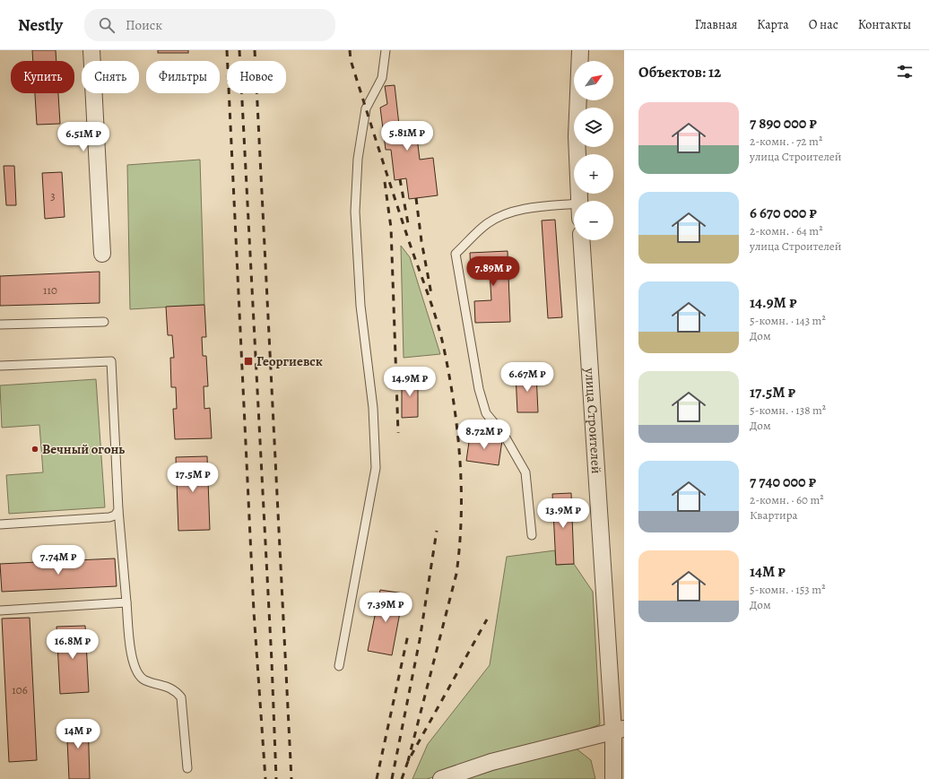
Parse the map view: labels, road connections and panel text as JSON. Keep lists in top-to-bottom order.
{
  "streets": {
    "street": ["улица Строителей"]
  },
  "places": {
    "transit": ["Георгиевск"],
    "other": ["Вечный огонь"]
  },
  "house_numbers": ["3", "110", "106"],
  "north": "top right",
  "page": {
    "header": "Nestly",
    "search": "Поиск",
    "nav": [
      "Главная",
      "Карта",
      "О нас",
      "Контакты"
    ],
    "heading": "Объектов: 12",
    "map_buttons": ["+", "−"],
    "chip": [
      "Купить",
      "Снять",
      "Фильтры",
      "Новое"
    ],
    "list": [
      {
        "name": "7 890 000 ₽",
        "note": "2-комн. · 72 m² · улица Строителей"
      },
      {
        "name": "6 670 000 ₽",
        "note": "2-комн. · 64 m² · улица Строителей"
      },
      {
        "name": "14.9M ₽",
        "note": "5-комн. · 143 m² · Дом"
      },
      {
        "name": "17.5M ₽",
        "note": "5-комн. · 138 m² · Дом"
      },
      {
        "name": "7 740 000 ₽",
        "note": "2-комн. · 60 m² · Квартира"
      },
      {
        "name": "14M ₽",
        "note": "5-комн. · 153 m² · Дом"
      }
    ],
    "price": [
      "5.81M ₽",
      "6.51M ₽",
      "7.89M ₽",
      "6.67M ₽",
      "14.9M ₽",
      "8.72M ₽",
      "17.5M ₽",
      "13.9M ₽",
      "7.74M ₽",
      "7.39M ₽",
      "16.8M ₽",
      "14M ₽"
    ]
  }
}
